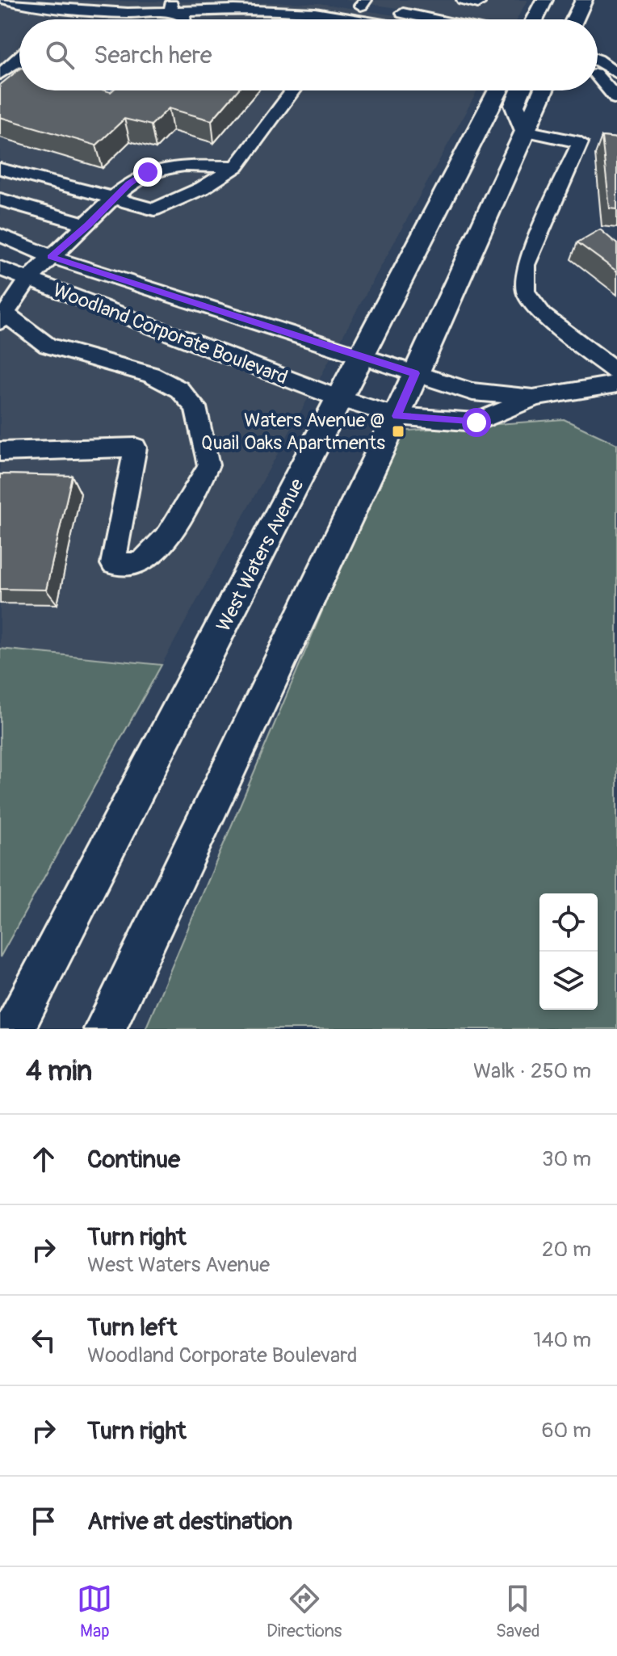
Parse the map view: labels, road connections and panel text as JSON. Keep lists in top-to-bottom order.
{
  "streets": {
    "main road": ["West Waters Avenue"],
    "street": ["Woodland Corporate Boulevard"]
  },
  "crossings": [
    ["Woodland Corporate Boulevard", "West Waters Avenue"]
  ],
  "places": {
    "transit": ["Waters Avenue @ Quail Oaks Apartments"]
  },
  "page": {
    "search": "Search here",
    "heading": ["4 min", "Walk · 250 m"],
    "list": [
      ["Continue", "30 m"],
      ["Turn right", "West Waters Avenue", "20 m"],
      ["Turn left", "Woodland Corporate Boulevard", "140 m"],
      ["Turn right", "60 m"],
      "Arrive at destination"
    ],
    "nav": ["Map", "Directions", "Saved"]
  }
}
